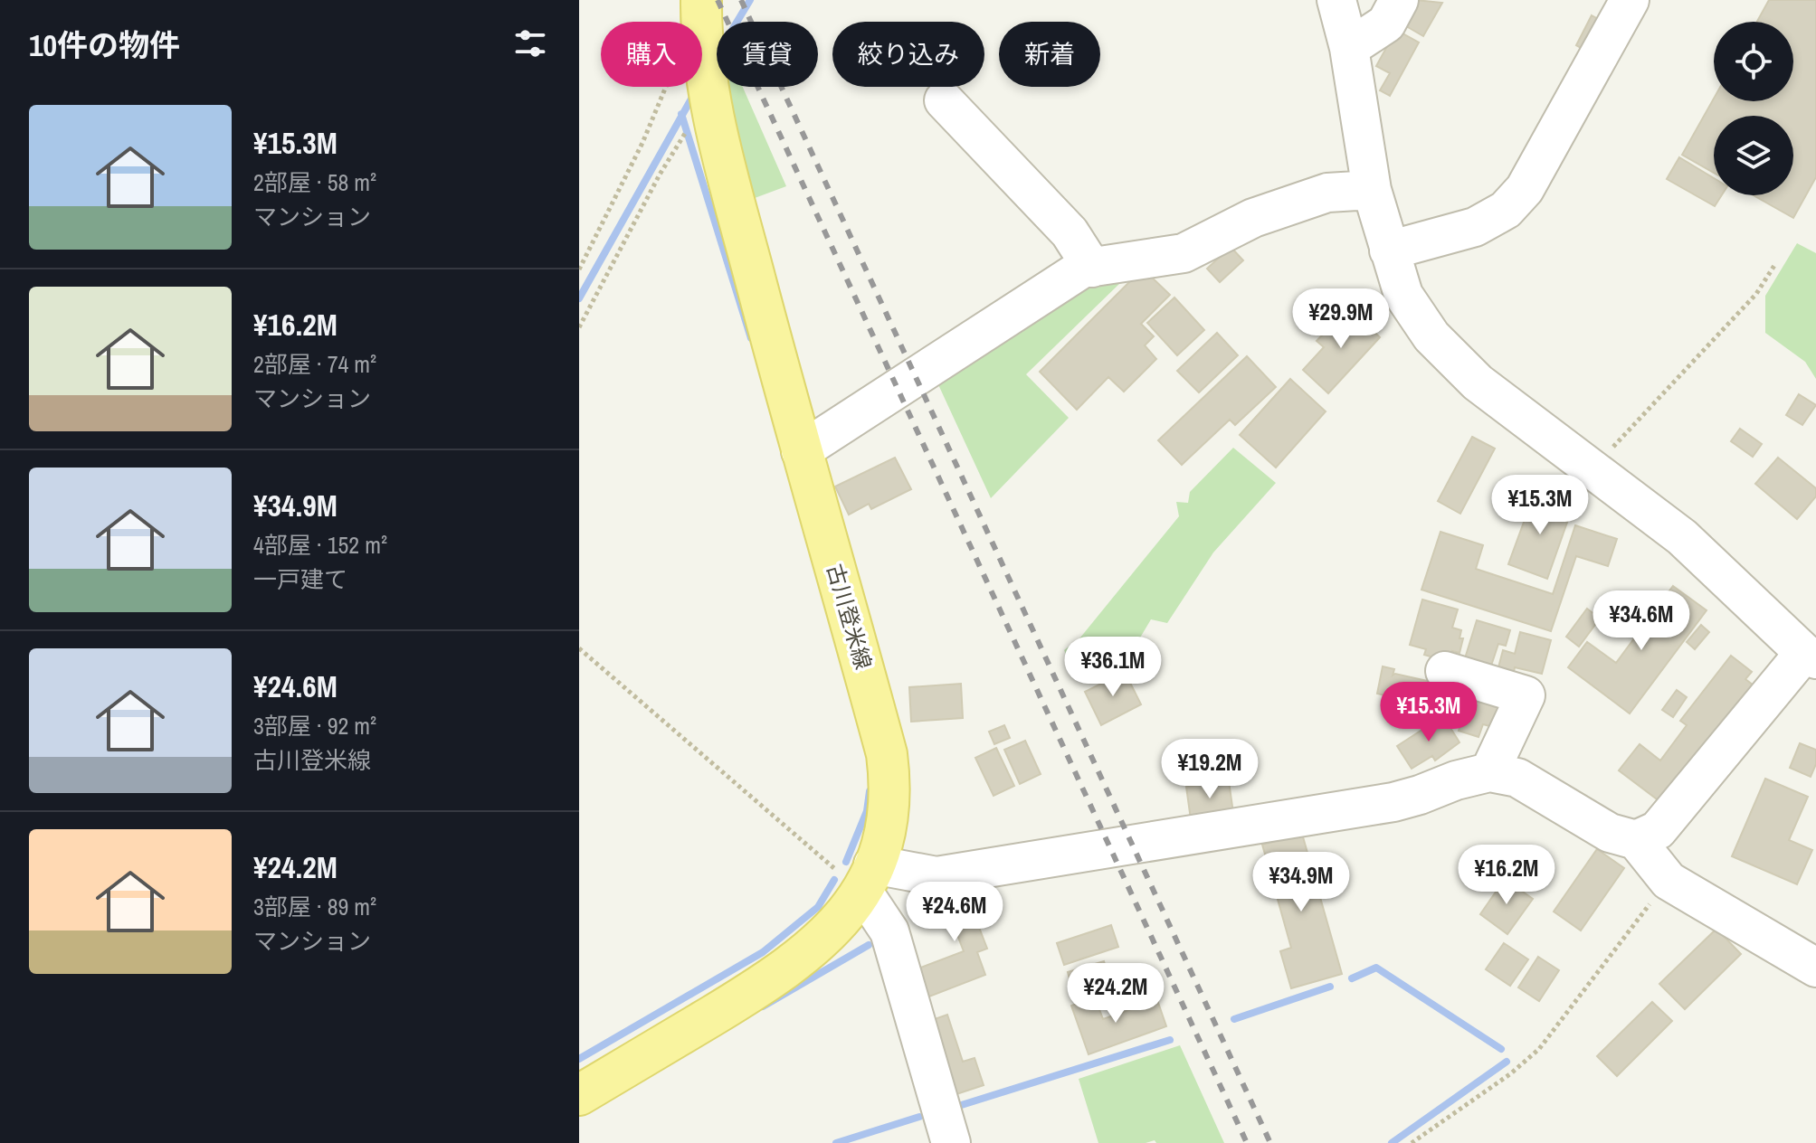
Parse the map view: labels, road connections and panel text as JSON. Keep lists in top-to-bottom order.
{
  "streets": {
    "main road": ["古川登米線"]
  },
  "page": {
    "heading": "10件の物件",
    "chip": [
      "購入",
      "賃貸",
      "絞り込み",
      "新着"
    ],
    "list": [
      {
        "name": "¥15.3M",
        "note": "2部屋 · 58 m² · マンション"
      },
      {
        "name": "¥16.2M",
        "note": "2部屋 · 74 m² · マンション"
      },
      {
        "name": "¥34.9M",
        "note": "4部屋 · 152 m² · 一戸建て"
      },
      {
        "name": "¥24.6M",
        "note": "3部屋 · 92 m² · 古川登米線"
      },
      {
        "name": "¥24.2M",
        "note": "3部屋 · 89 m² · マンション"
      }
    ],
    "price": [
      "¥29.9M",
      "¥15.3M",
      "¥34.6M",
      "¥36.1M",
      "¥15.3M",
      "¥19.2M",
      "¥16.2M",
      "¥34.9M",
      "¥24.6M",
      "¥24.2M"
    ]
  }
}
